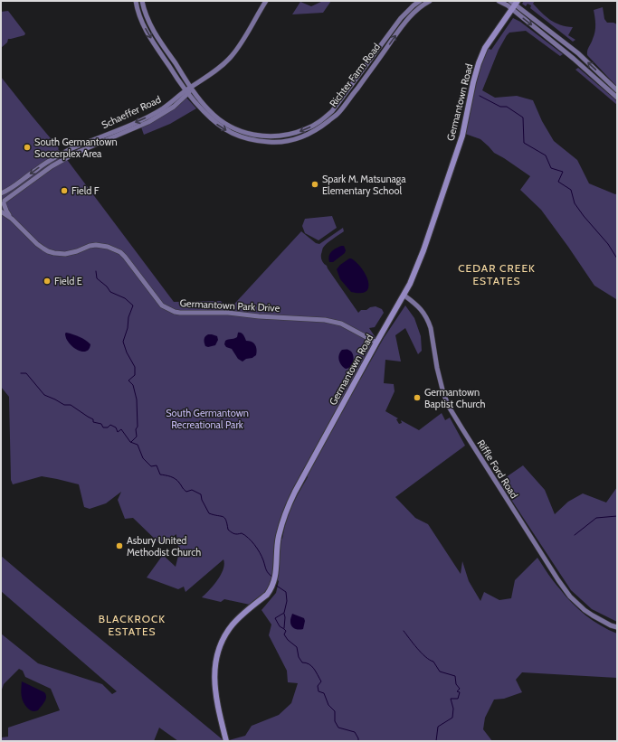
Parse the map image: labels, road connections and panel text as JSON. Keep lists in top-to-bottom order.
{
  "streets": {
    "main road": ["Germantown Road"],
    "street": [
      "Richter Farm Road",
      "Schaeffer Road",
      "Germantown Park Drive",
      "Riffle Ford Road"
    ]
  },
  "crossings": [
    ["Richter Farm Road", "Schaeffer Road"],
    ["Germantown Road", "Germantown Park Drive"],
    ["Germantown Road", "Riffle Ford Road"],
    ["Schaeffer Road", "Germantown Park Drive"]
  ],
  "districts": ["CEDAR CREEK ESTATES", "BLACKROCK ESTATES"],
  "parks": ["South Germantown Recreational Park"],
  "places": [
    "South Germantown Soccerplex Area",
    "Spark M. Matsunaga Elementary School",
    "Field F",
    "Field E",
    "Germantown Baptist Church",
    "Asbury United Methodist Church"
  ]
}
